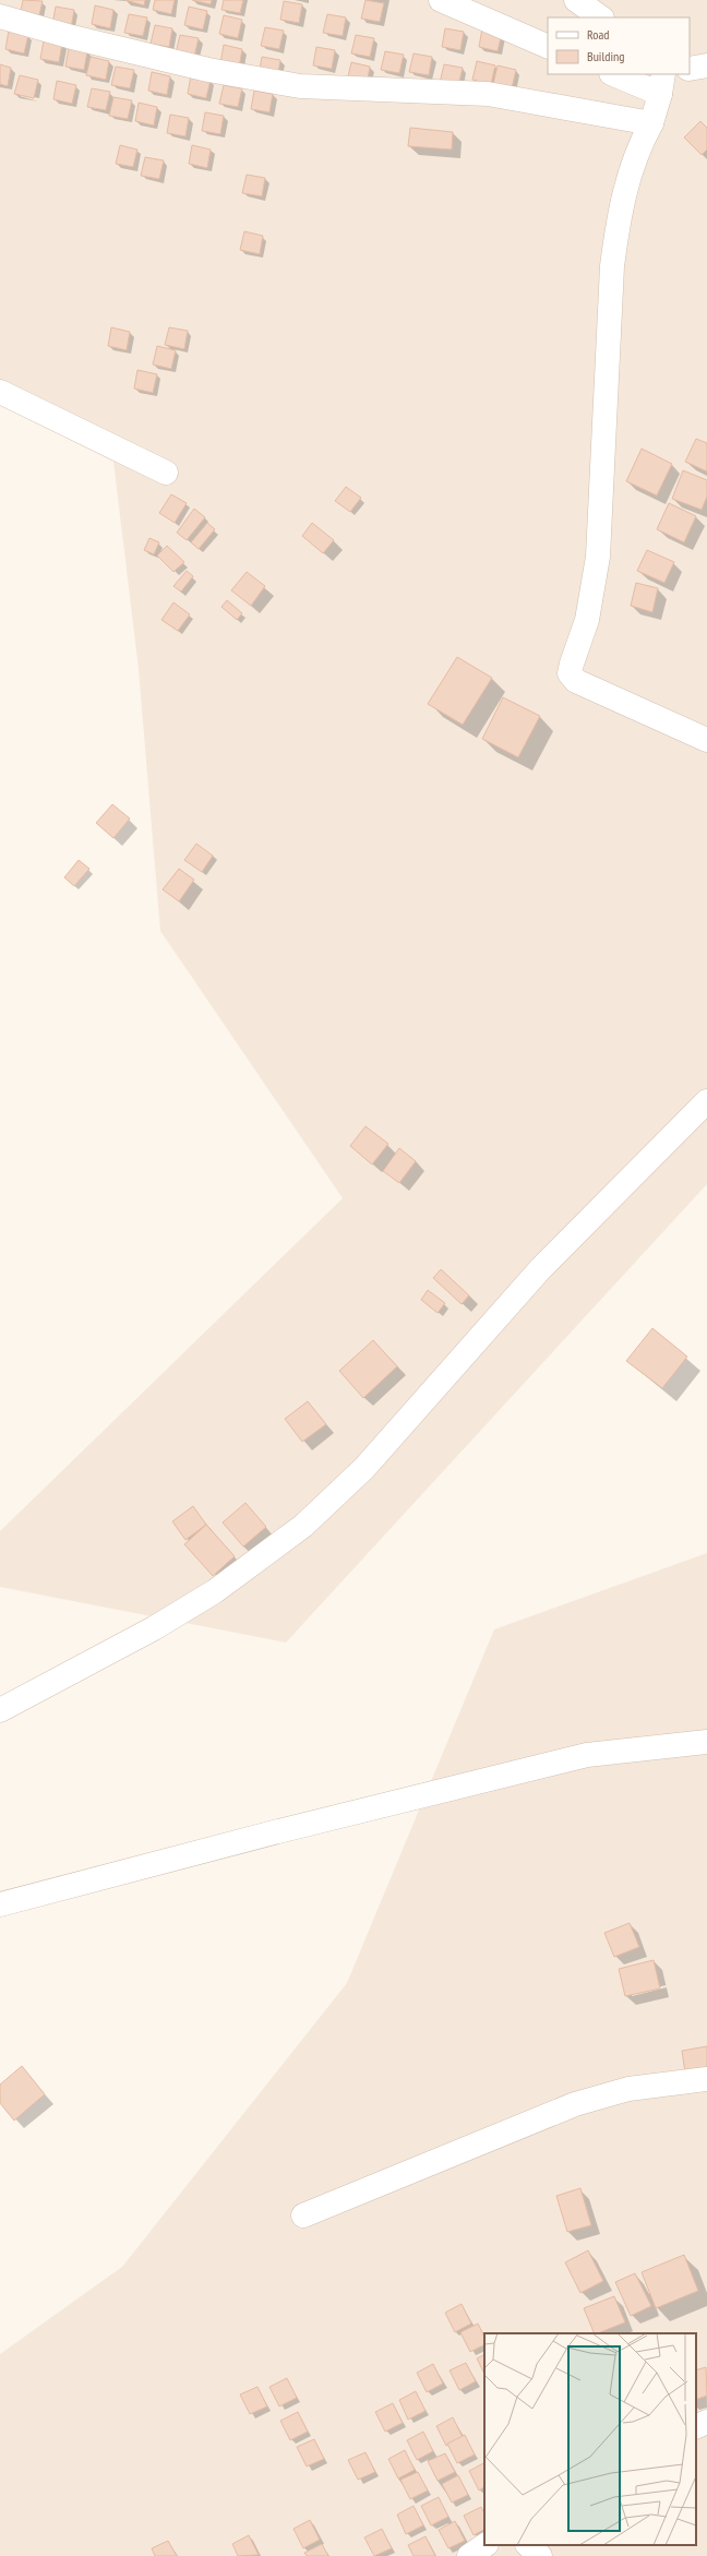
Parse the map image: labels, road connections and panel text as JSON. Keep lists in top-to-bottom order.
{
  "legend": ["Road", "Building"]
}
